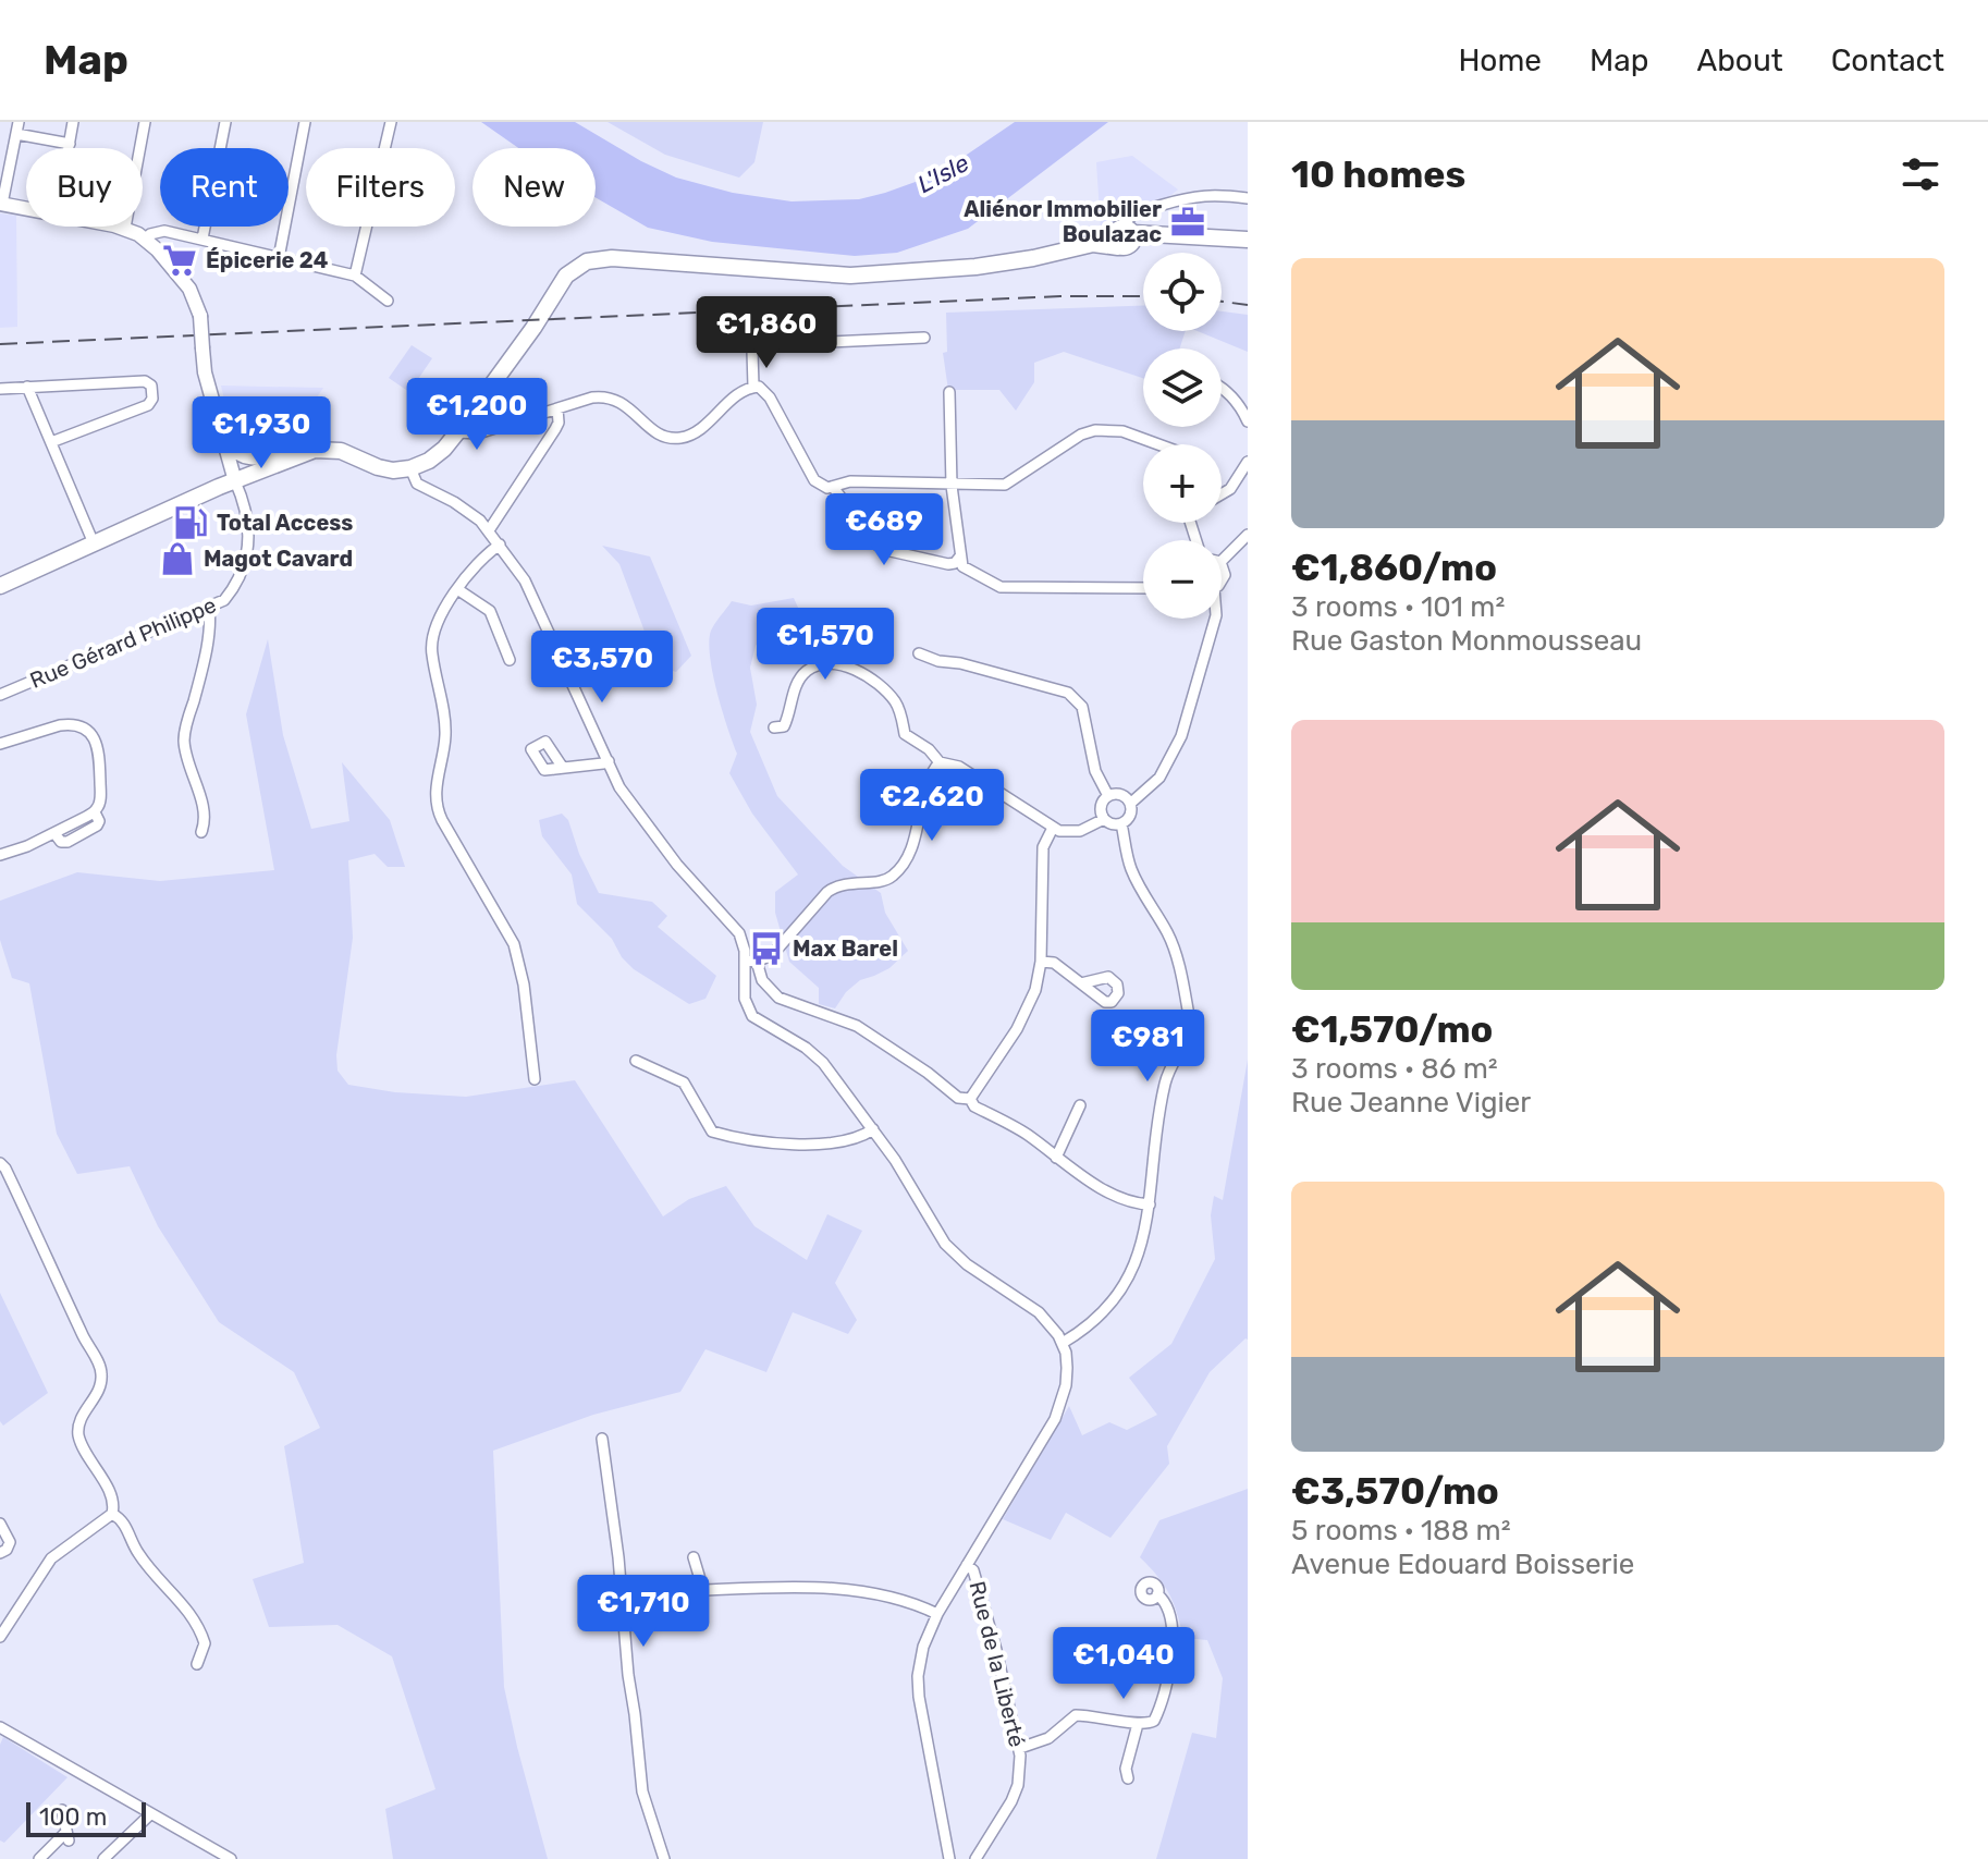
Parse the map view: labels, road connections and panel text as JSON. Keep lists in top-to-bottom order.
{
  "streets": {
    "street": ["Rue Gérard Philippe", "Rue de la Liberté"]
  },
  "water": ["L'Isle"],
  "places": {
    "office": ["Aliénor Immobilier Boulazac"],
    "supermarket": ["Épicerie 24"],
    "fuel station": ["Total Access"],
    "shop": ["Magot Cavard"],
    "bus stop": ["Max Barel"]
  },
  "scale_bar": "100 m",
  "page": {
    "header": "Map",
    "nav": [
      "Home",
      "Map",
      "About",
      "Contact"
    ],
    "heading": "10 homes",
    "chip": [
      "Buy",
      "Rent",
      "Filters",
      "New"
    ],
    "list": [
      {
        "name": "€1,860/mo",
        "note": "3 rooms · 101 m² · Rue Gaston Monmousseau"
      },
      {
        "name": "€1,570/mo",
        "note": "3 rooms · 86 m² · Rue Jeanne Vigier"
      },
      {
        "name": "€3,570/mo",
        "note": "5 rooms · 188 m² · Avenue Edouard Boisserie"
      }
    ],
    "map_buttons": ["+", "−"],
    "price": [
      "€1,860",
      "€1,200",
      "€1,930",
      "€689",
      "€1,570",
      "€3,570",
      "€2,620",
      "€981",
      "€1,710",
      "€1,040"
    ],
    "scale": "100 m"
  }
}
